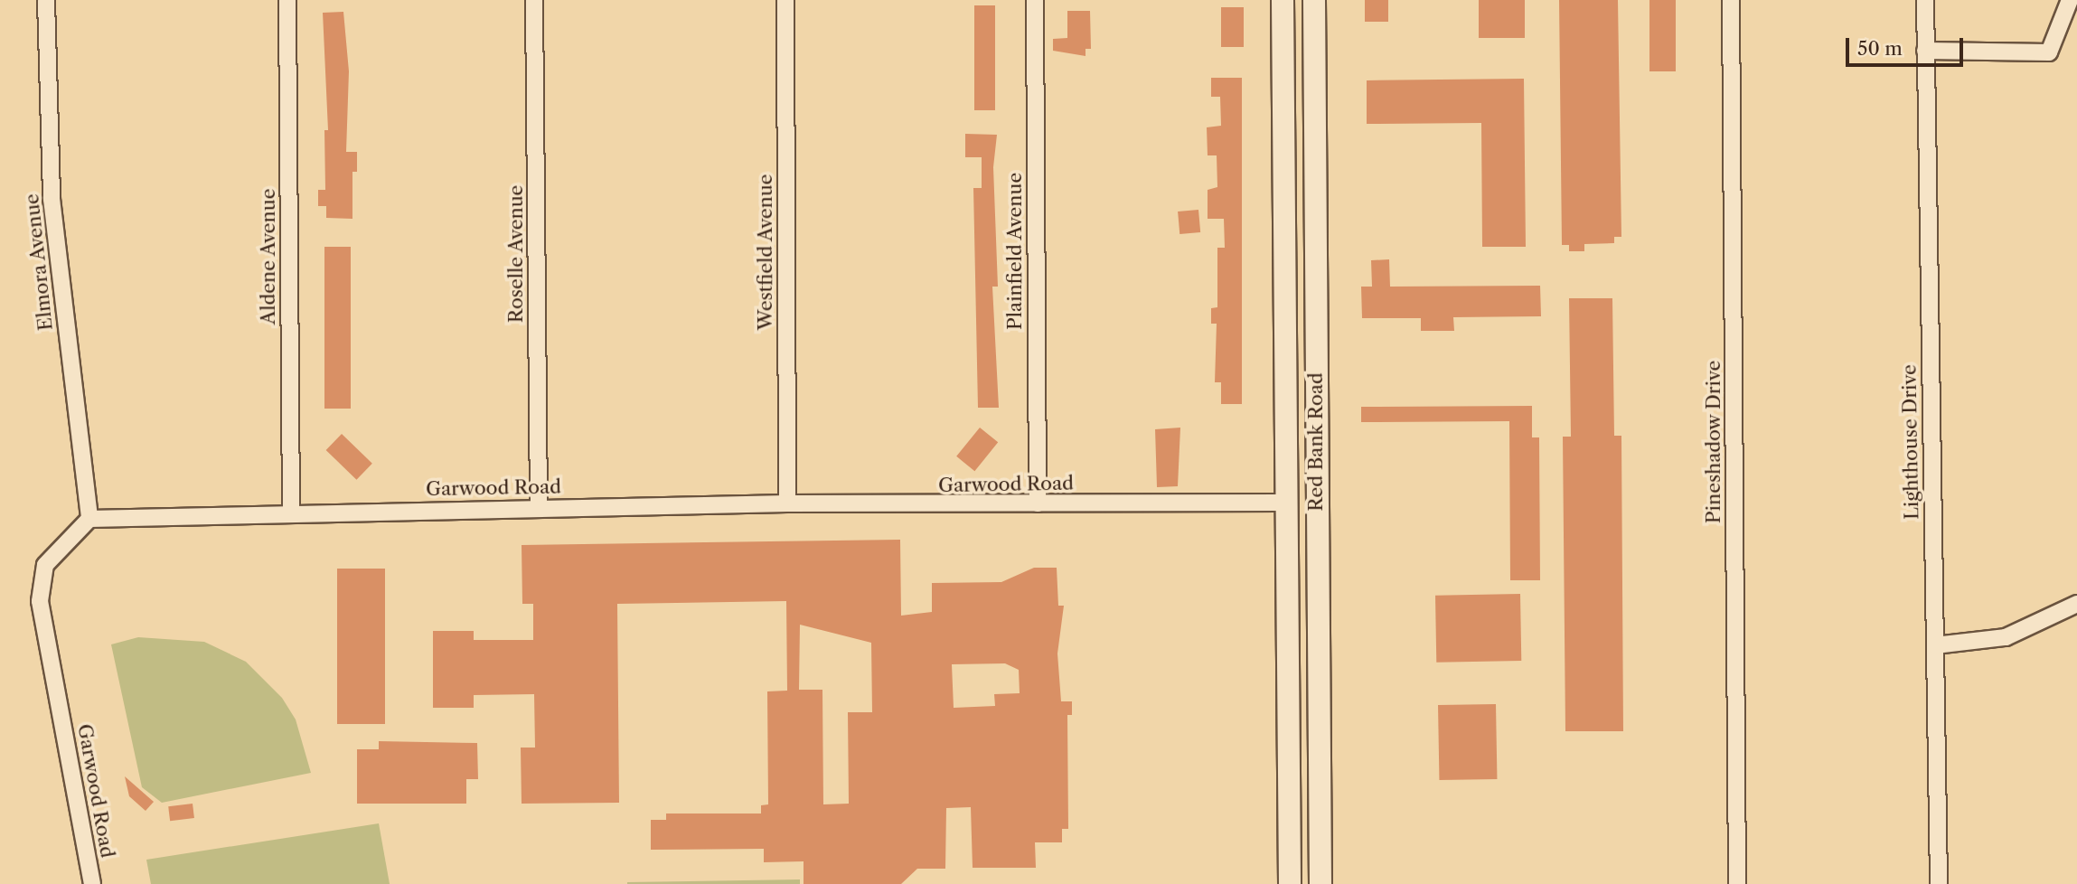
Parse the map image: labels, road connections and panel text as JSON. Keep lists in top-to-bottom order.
{
  "streets": {
    "main road": ["Red Bank Road"],
    "street": [
      "Plainfield Avenue",
      "Westfield Avenue",
      "Roselle Avenue",
      "Aldene Avenue",
      "Elmora Avenue",
      "Pineshadow Drive",
      "Lighthouse Drive",
      "Garwood Road"
    ]
  },
  "crossings": [
    ["Plainfield Avenue", "Garwood Road"],
    ["Westfield Avenue", "Garwood Road"],
    ["Roselle Avenue", "Garwood Road"],
    ["Aldene Avenue", "Garwood Road"],
    ["Elmora Avenue", "Garwood Road"],
    ["Red Bank Road", "Garwood Road"]
  ],
  "scale_bar": "50 m"
}
